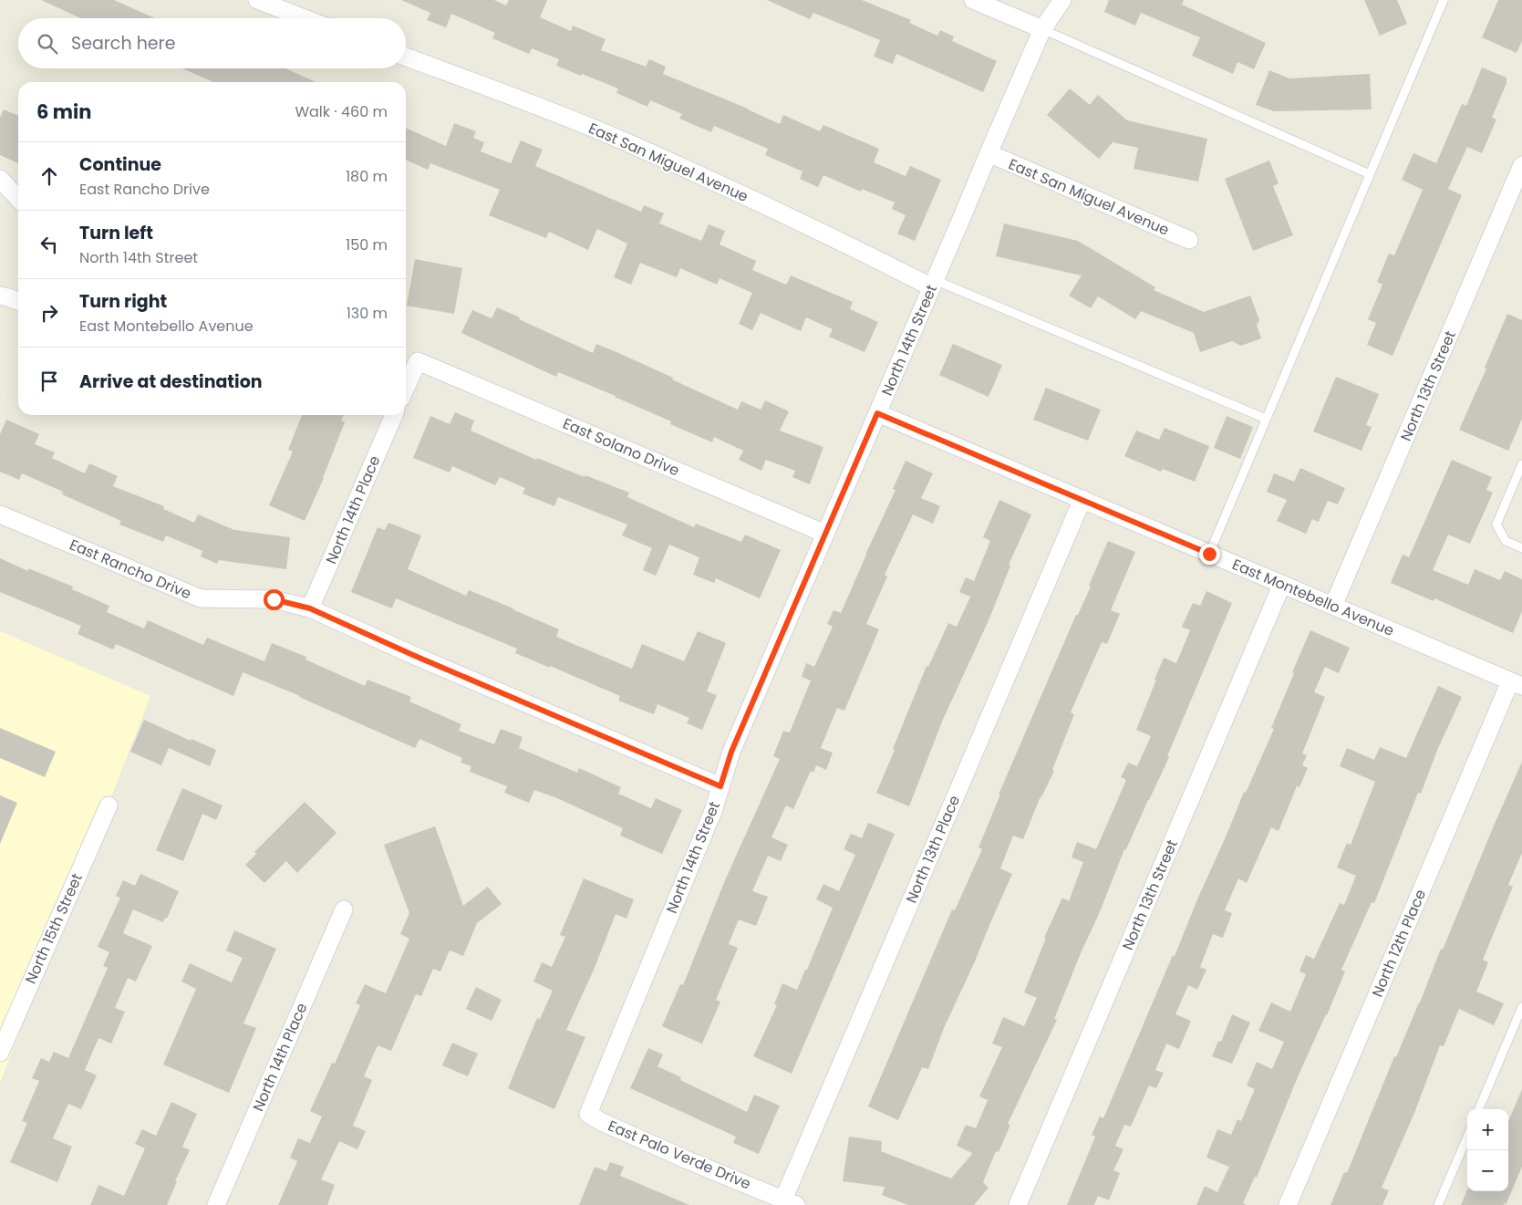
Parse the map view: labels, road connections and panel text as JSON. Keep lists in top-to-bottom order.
{
  "streets": {
    "street": [
      "East San Miguel Avenue",
      "North 14th Street",
      "North 13th Street",
      "East Solano Drive",
      "North 14th Place",
      "East Rancho Drive",
      "East Montebello Avenue",
      "North 13th Place",
      "North 15th Street",
      "North 12th Place",
      "East Palo Verde Drive"
    ]
  },
  "crossings": [
    ["East San Miguel Avenue", "North 14th Street"],
    ["North 14th Street", "East Solano Drive"],
    ["North 14th Street", "East Rancho Drive"],
    ["North 14th Street", "East Montebello Avenue"],
    ["North 14th Street", "East Palo Verde Drive"],
    ["North 13th Street", "East Montebello Avenue"],
    ["North 14th Place", "East Rancho Drive"],
    ["East Montebello Avenue", "North 13th Place"],
    ["East Montebello Avenue", "North 12th Place"],
    ["North 13th Place", "East Palo Verde Drive"]
  ],
  "page": {
    "search": "Search here",
    "heading": ["6 min", "Walk · 460 m"],
    "list": [
      ["Continue", "East Rancho Drive", "180 m"],
      ["Turn left", "North 14th Street", "150 m"],
      ["Turn right", "East Montebello Avenue", "130 m"],
      "Arrive at destination"
    ],
    "map_buttons": ["+", "−"]
  }
}
